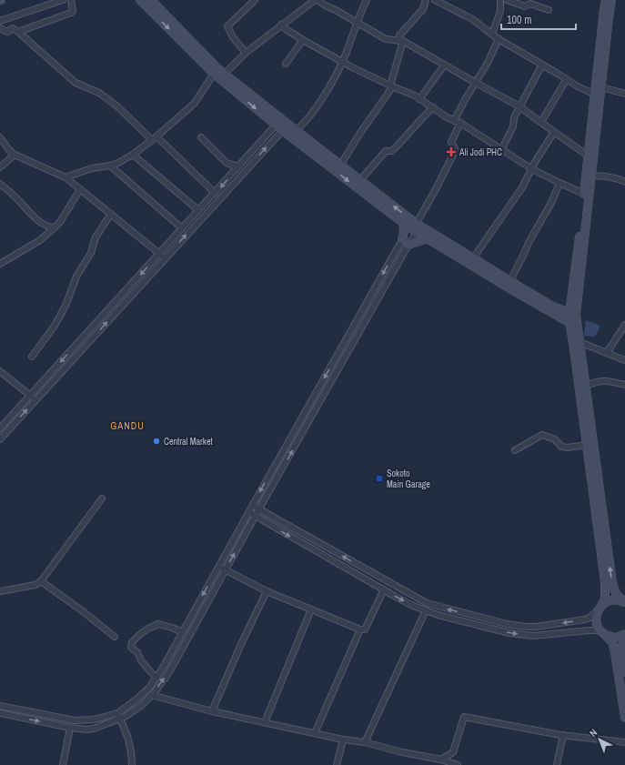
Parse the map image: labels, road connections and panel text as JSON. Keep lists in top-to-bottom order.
{
  "districts": ["GANDU"],
  "places": {
    "health": ["Ali Jodi PHC"],
    "other": ["Central Market"],
    "transit": ["Sokoto Main Garage"]
  },
  "scale_bar": "100 m",
  "north": "top left"
}
